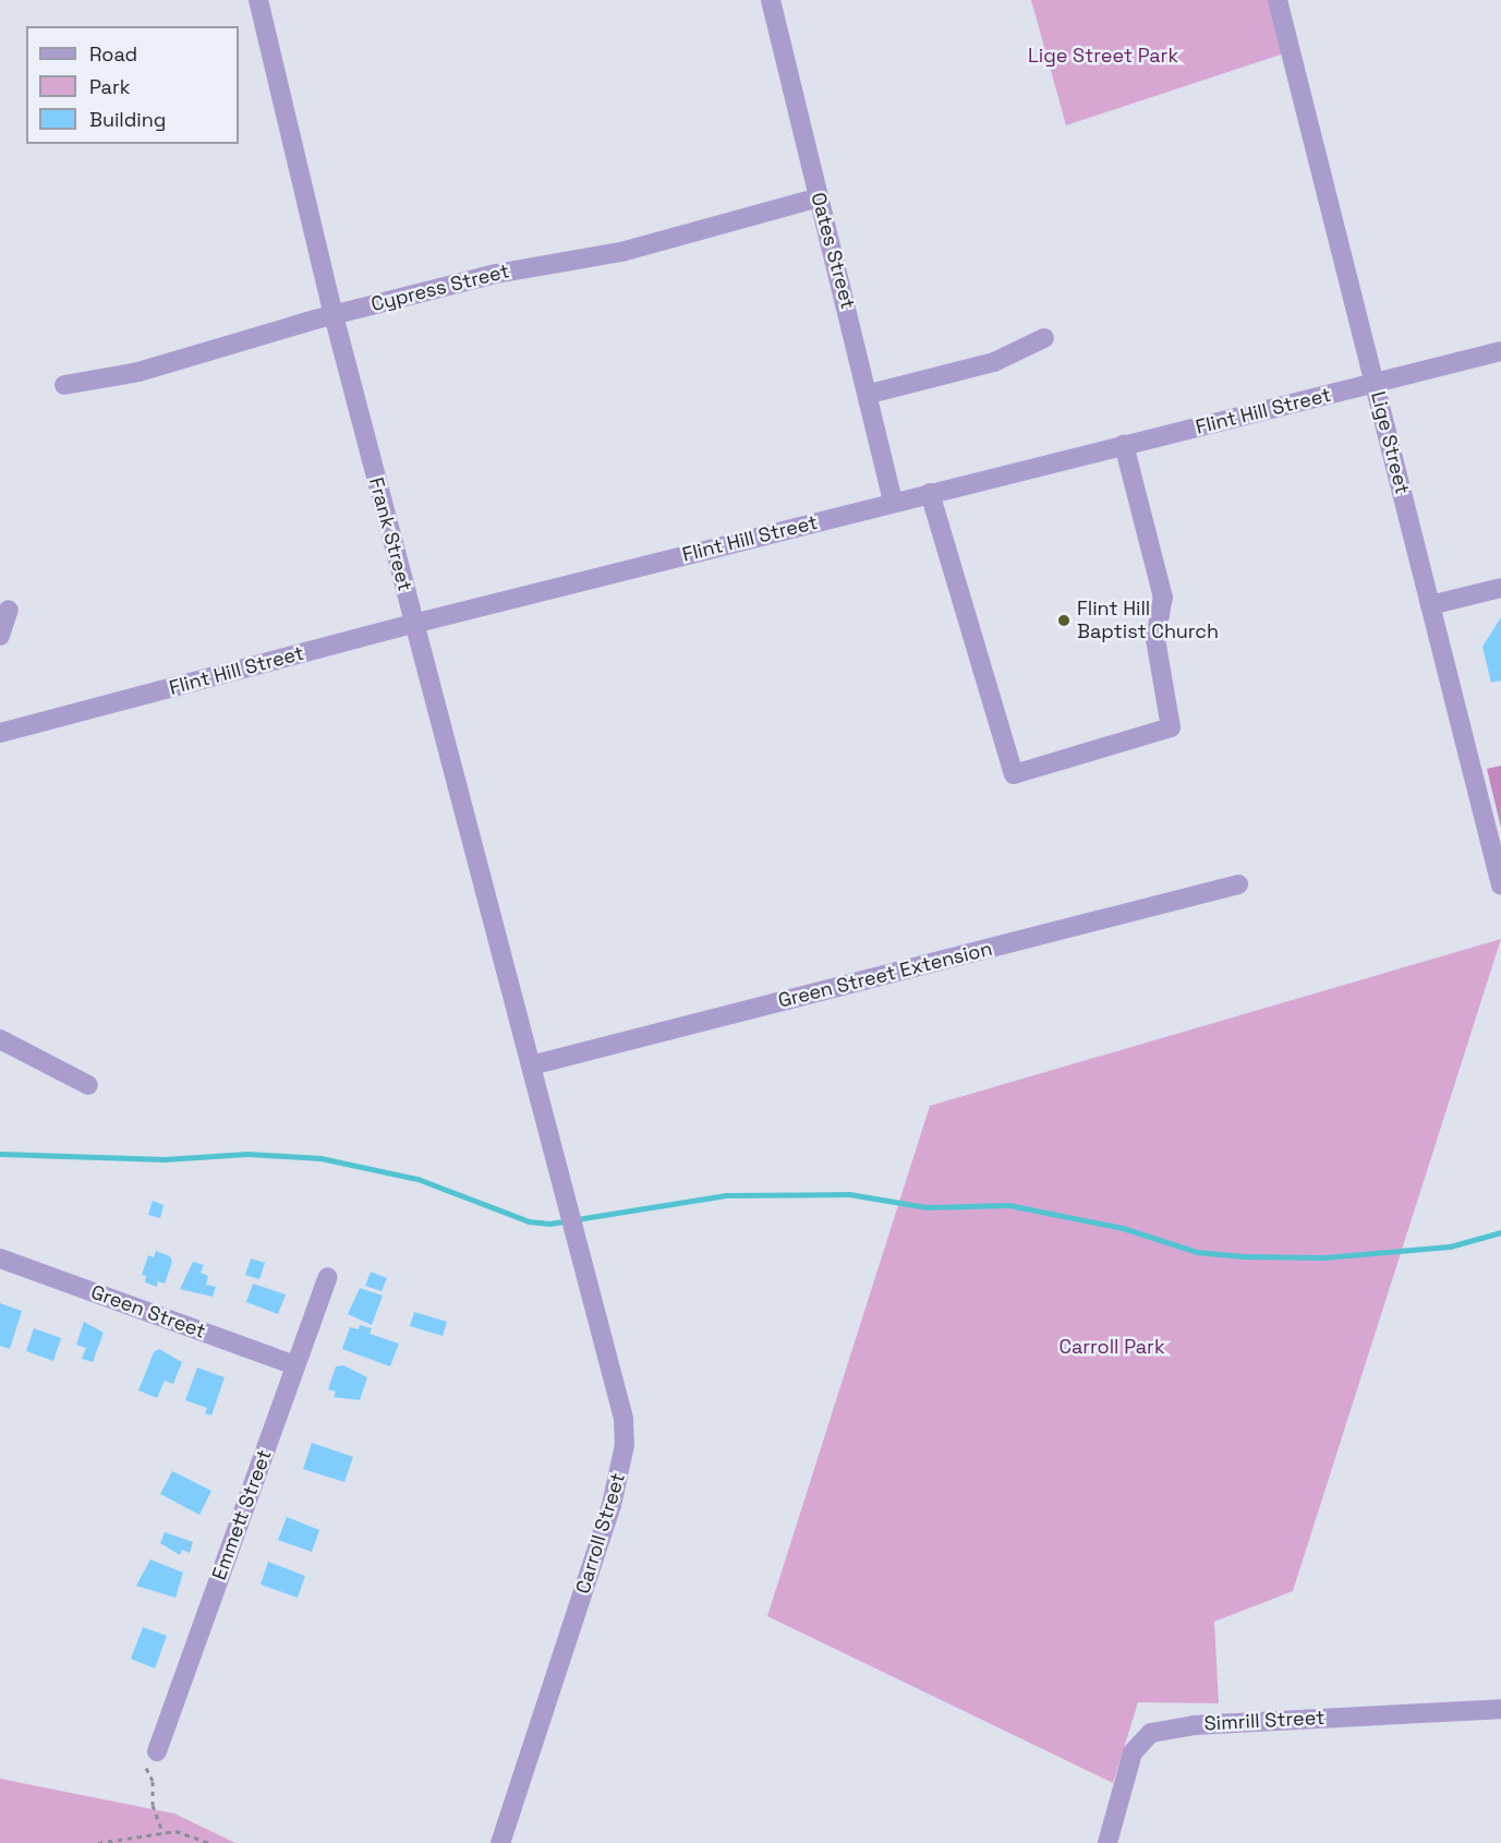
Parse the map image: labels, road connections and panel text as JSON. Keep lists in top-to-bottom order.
{
  "streets": {
    "street": [
      "Oates Street",
      "Cypress Street",
      "Flint Hill Street",
      "Lige Street",
      "Frank Street",
      "Green Street Extension",
      "Green Street",
      "Emmett Street",
      "Carroll Street",
      "Simrill Street"
    ]
  },
  "crossings": [
    ["Oates Street", "Cypress Street"],
    ["Oates Street", "Flint Hill Street"],
    ["Cypress Street", "Frank Street"],
    ["Flint Hill Street", "Lige Street"],
    ["Flint Hill Street", "Frank Street"],
    ["Frank Street", "Green Street Extension"],
    ["Frank Street", "Carroll Street"],
    ["Green Street Extension", "Carroll Street"],
    ["Green Street", "Emmett Street"]
  ],
  "parks": ["Lige Street Park", "Carroll Park"],
  "places": ["Flint Hill Baptist Church"],
  "legend": ["Road", "Park", "Building"]
}
